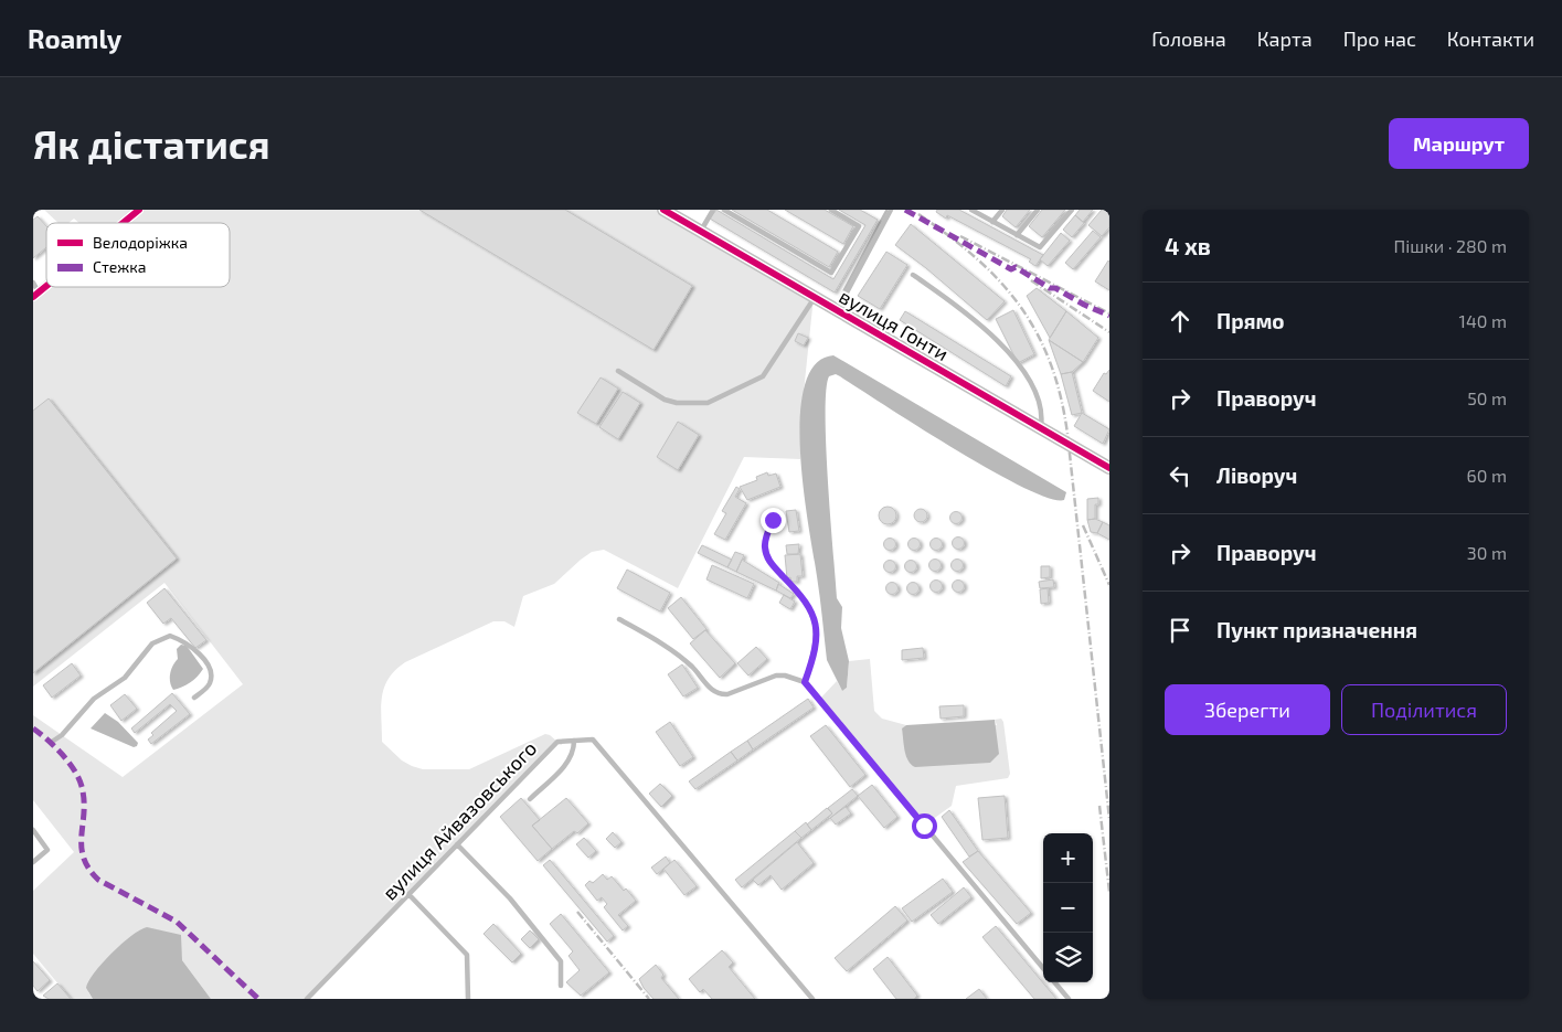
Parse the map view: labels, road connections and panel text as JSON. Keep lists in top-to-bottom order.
{
  "streets": {
    "street": ["вулиця Гонти"],
    "lane": ["вулиця Айвазовського"]
  },
  "legend": ["Велодоріжка", "Стежка"],
  "page": {
    "header": "Roamly",
    "nav": [
      "Головна",
      "Карта",
      "Про нас",
      "Контакти"
    ],
    "buttons": [
      "Маршрут",
      ["Зберегти", "Поділитися"]
    ],
    "title": "Як дістатися",
    "heading": ["4 хв", "Пішки · 280 m"],
    "list": [
      ["Прямо", "140 m"],
      ["Праворуч", "50 m"],
      ["Ліворуч", "60 m"],
      ["Праворуч", "30 m"],
      "Пункт призначення"
    ],
    "map_buttons": ["+", "−"]
  }
}
